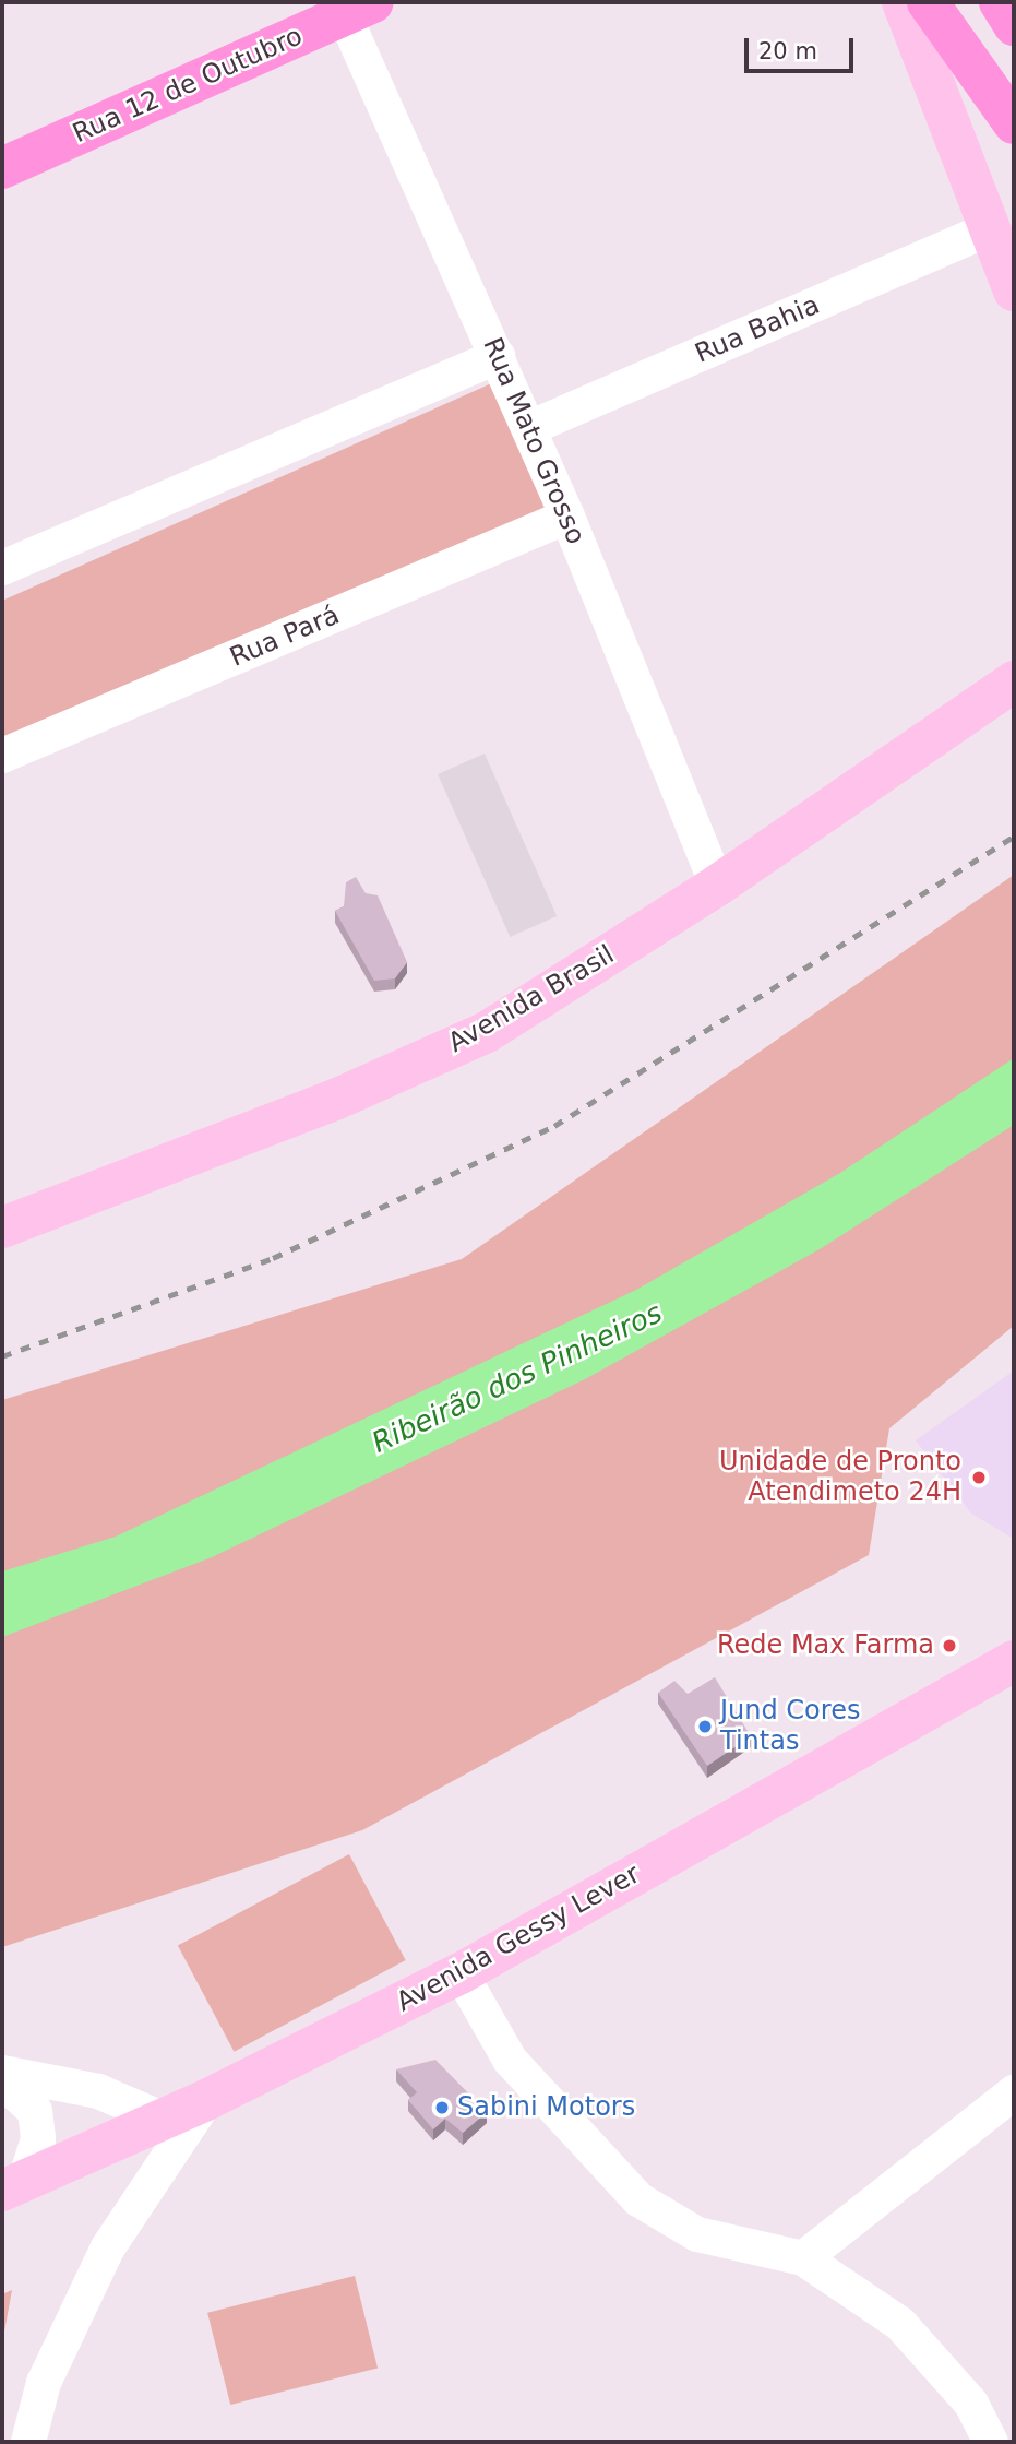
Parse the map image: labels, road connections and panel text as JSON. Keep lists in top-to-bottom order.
{
  "streets": {
    "main road": ["Rua 12 de Outubro", "Avenida Brasil", "Avenida Gessy Lever"],
    "street": ["Rua Bahia", "Rua Mato Grosso", "Rua Pará"]
  },
  "crossings": [
    ["Rua 12 de Outubro", "Rua Mato Grosso"],
    ["Rua Bahia", "Rua Mato Grosso"],
    ["Rua Mato Grosso", "Rua Pará"],
    ["Rua Mato Grosso", "Avenida Brasil"]
  ],
  "water": ["Ribeirão dos Pinheiros"],
  "places": [
    "Unidade de Pronto Atendimeto 24H",
    "Rede Max Farma",
    "Jund Cores Tintas",
    "Sabini Motors"
  ],
  "scale_bar": "20 m"
}
